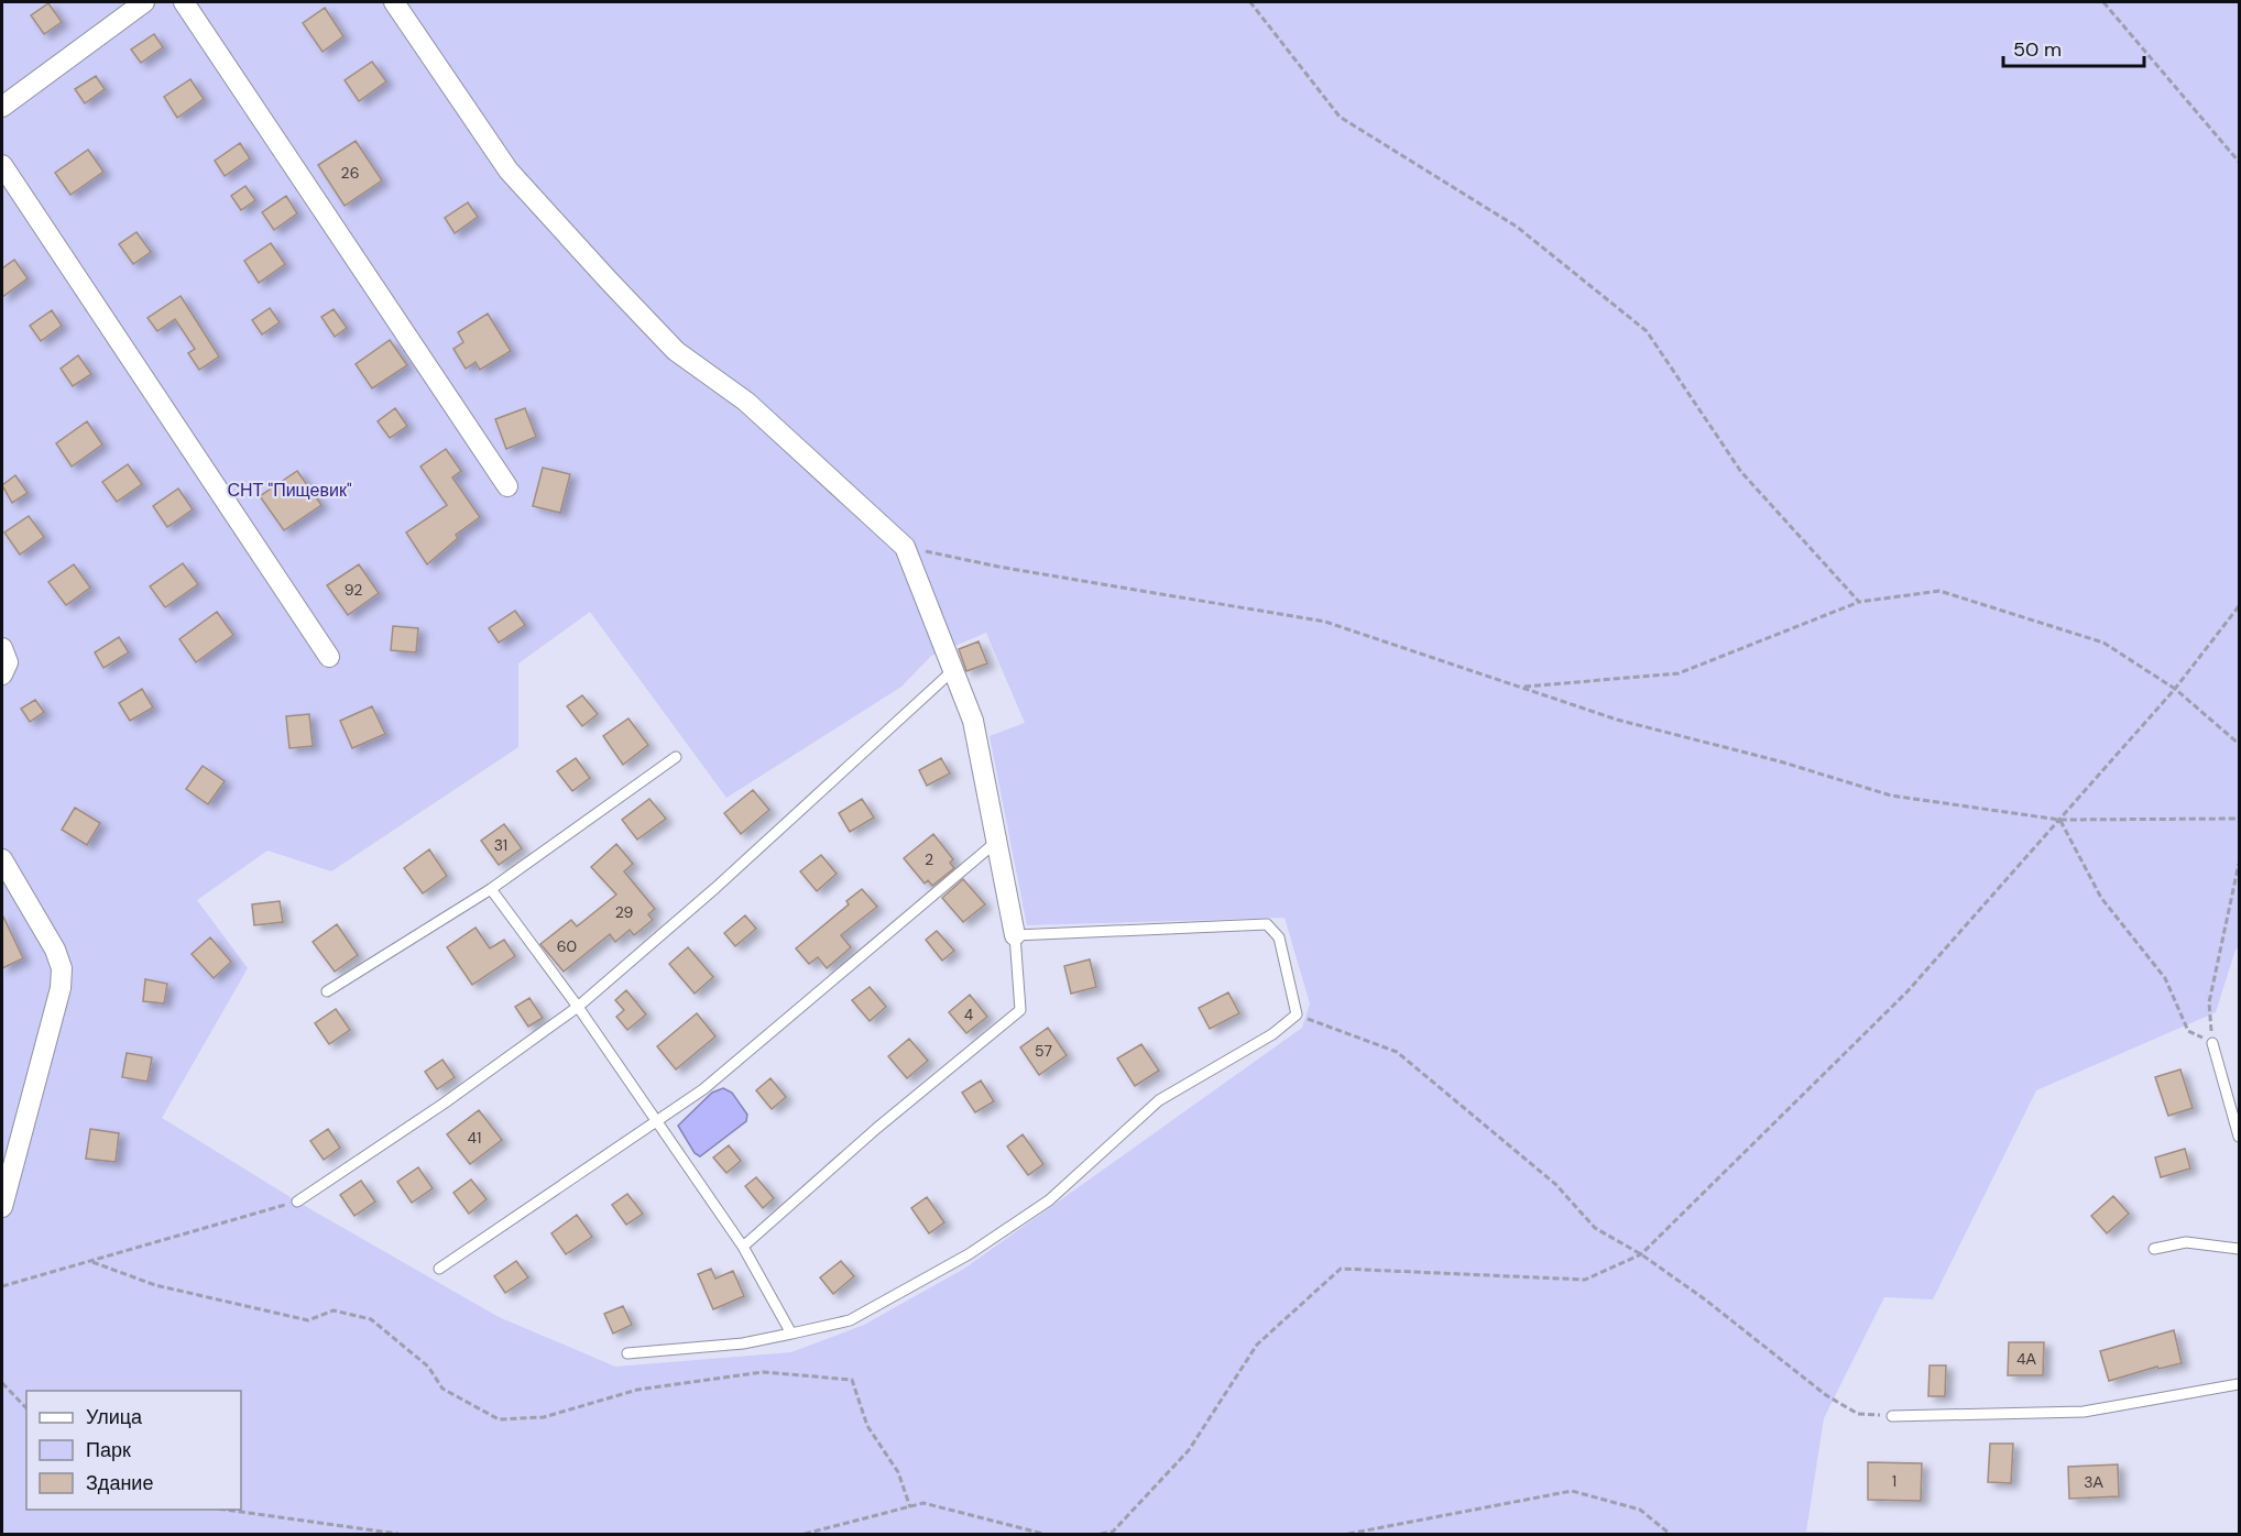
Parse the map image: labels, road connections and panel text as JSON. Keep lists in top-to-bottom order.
{
  "parks": ["СНТ \"Пищевик\""],
  "house_numbers": [
    "26",
    "92",
    "31",
    "2",
    "29",
    "60",
    "4",
    "57",
    "41",
    "4А",
    "1",
    "3А"
  ],
  "legend": ["Улица", "Парк", "Здание"],
  "scale_bar": "50 m"
}
